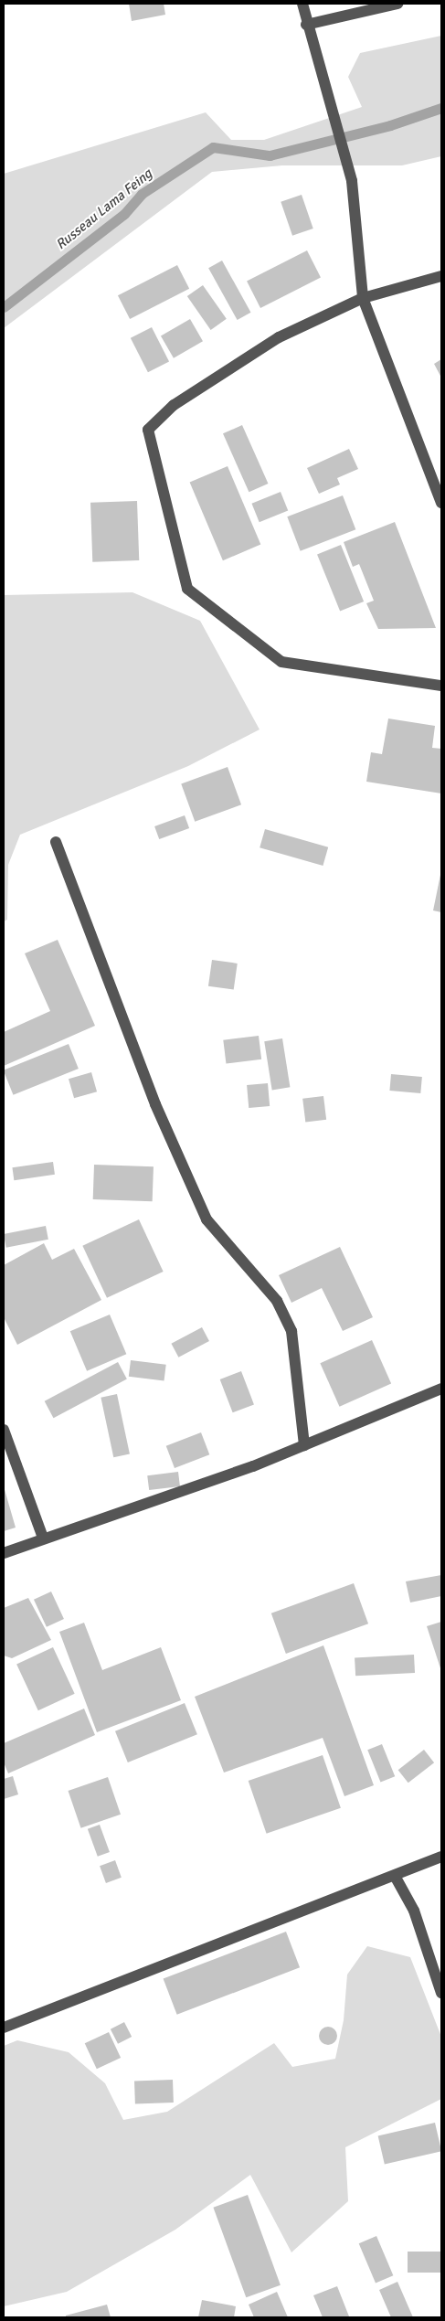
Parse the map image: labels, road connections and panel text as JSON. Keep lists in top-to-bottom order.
{
  "water": ["Russeau Lama Feing"]
}
